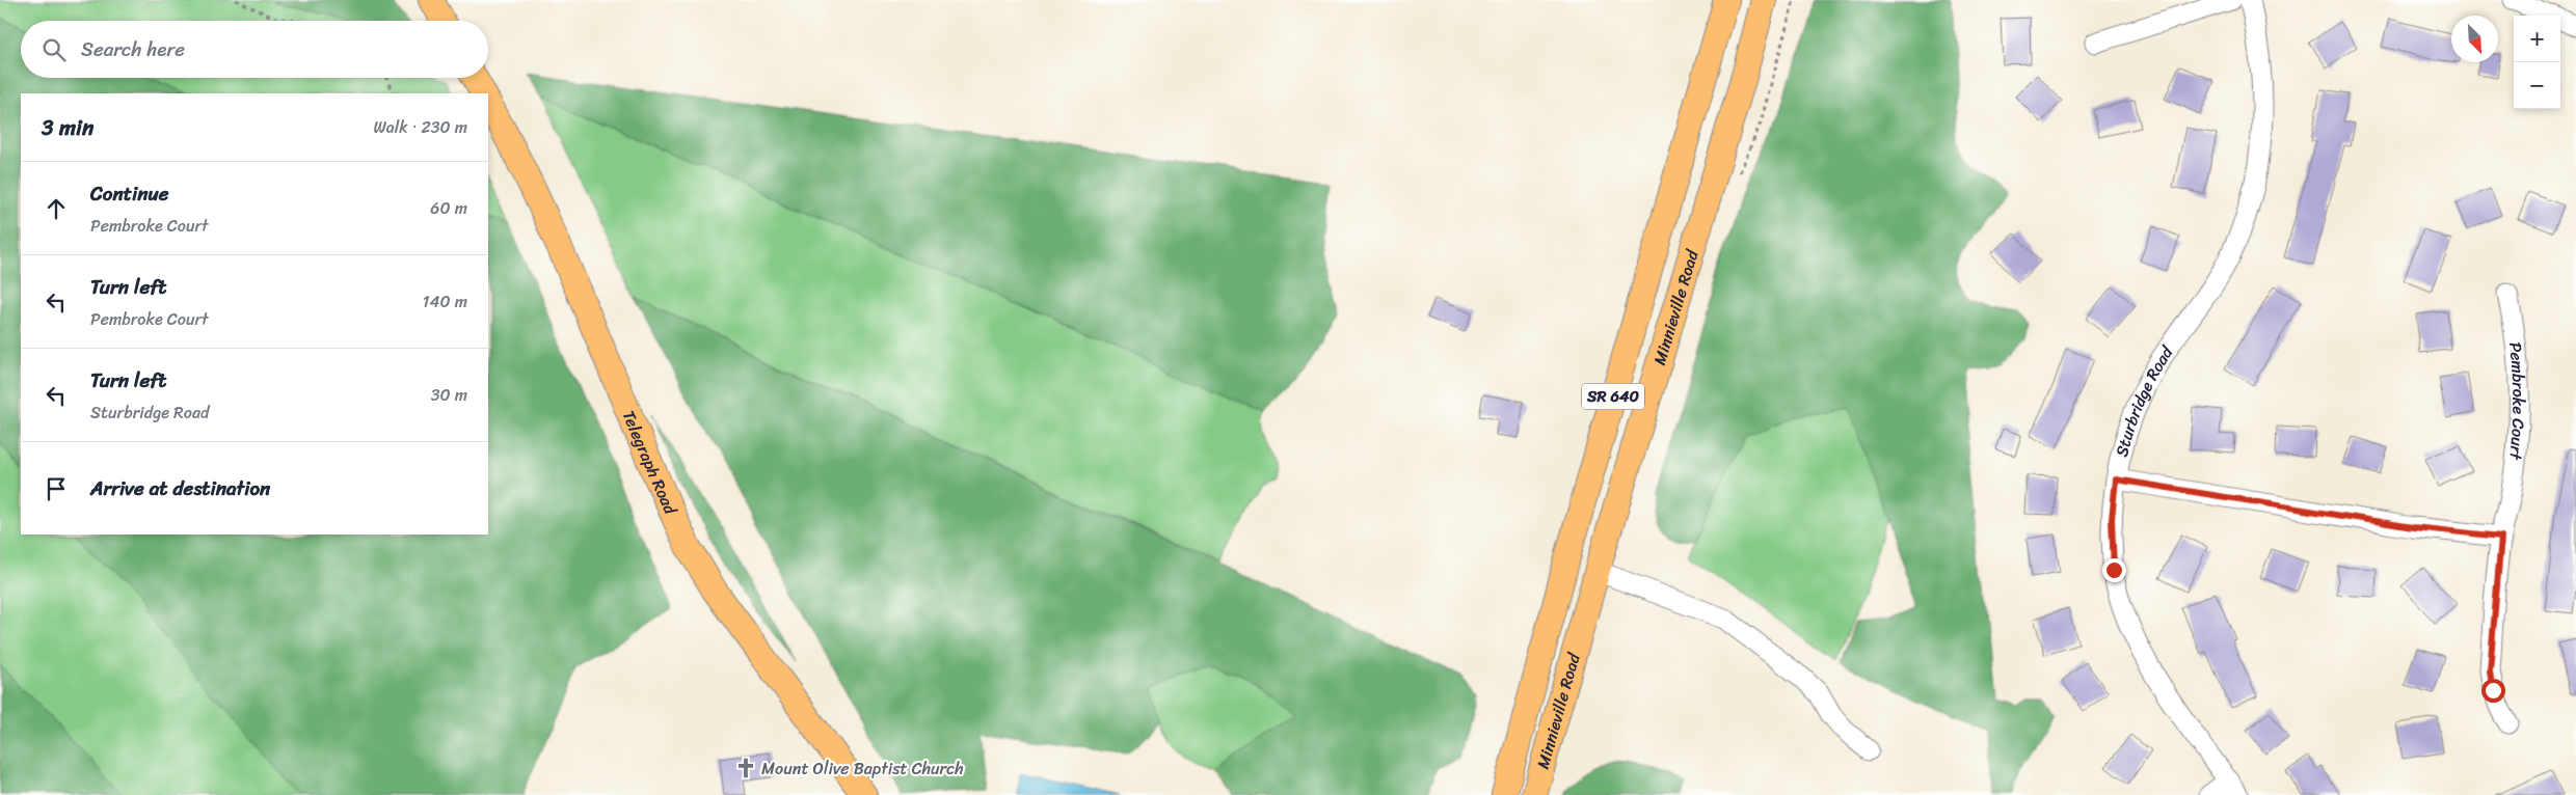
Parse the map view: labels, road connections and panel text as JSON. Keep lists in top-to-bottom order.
{
  "streets": {
    "main road": ["Minnieville Road", "SR 640", "Telegraph Road"],
    "street": ["Pembroke Court", "Sturbridge Road"]
  },
  "places": {
    "church": ["Mount Olive Baptist Church"]
  },
  "north": "bottom right",
  "page": {
    "map_buttons": ["+", "−"],
    "search": "Search here",
    "heading": ["3 min", "Walk · 230 m"],
    "list": [
      ["Continue", "Pembroke Court", "60 m"],
      ["Turn left", "Pembroke Court", "140 m"],
      ["Turn left", "Sturbridge Road", "30 m"],
      "Arrive at destination"
    ]
  }
}
